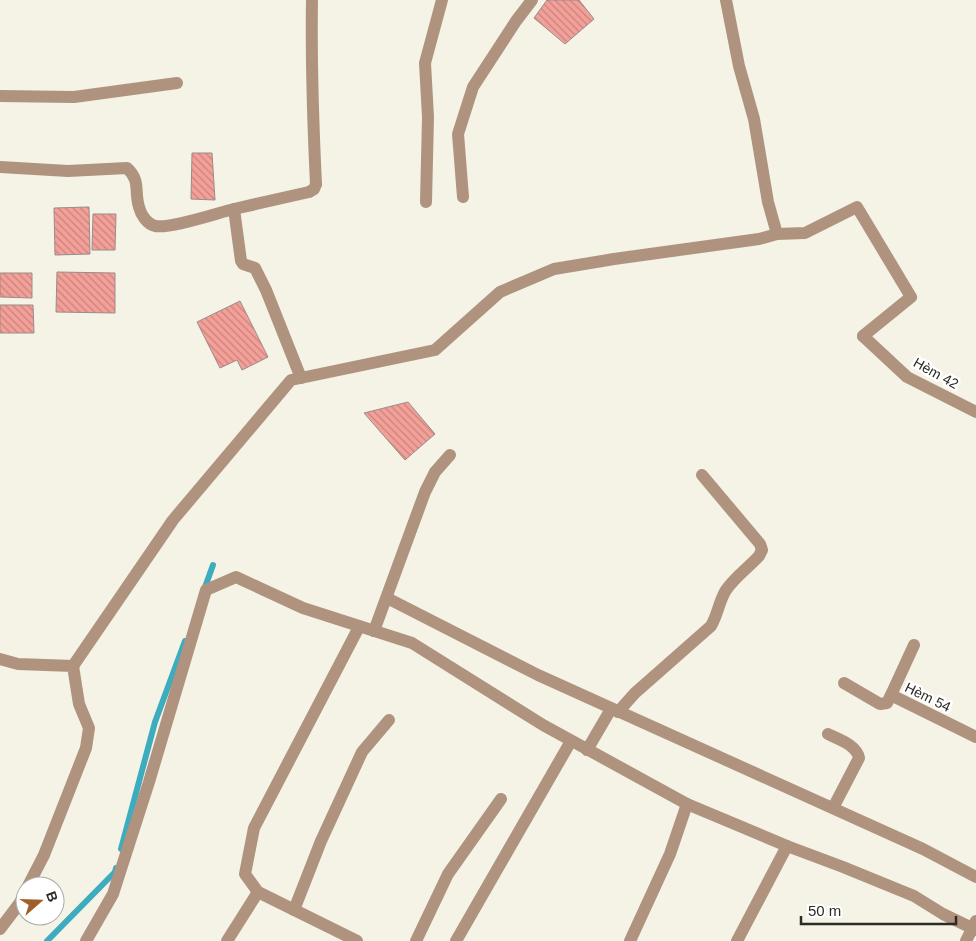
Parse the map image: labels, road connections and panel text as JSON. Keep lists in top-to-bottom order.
{
  "streets": {
    "street": ["Hèm 42", "Hèm 54"]
  },
  "scale_bar": "50 m",
  "north": "right"
}
